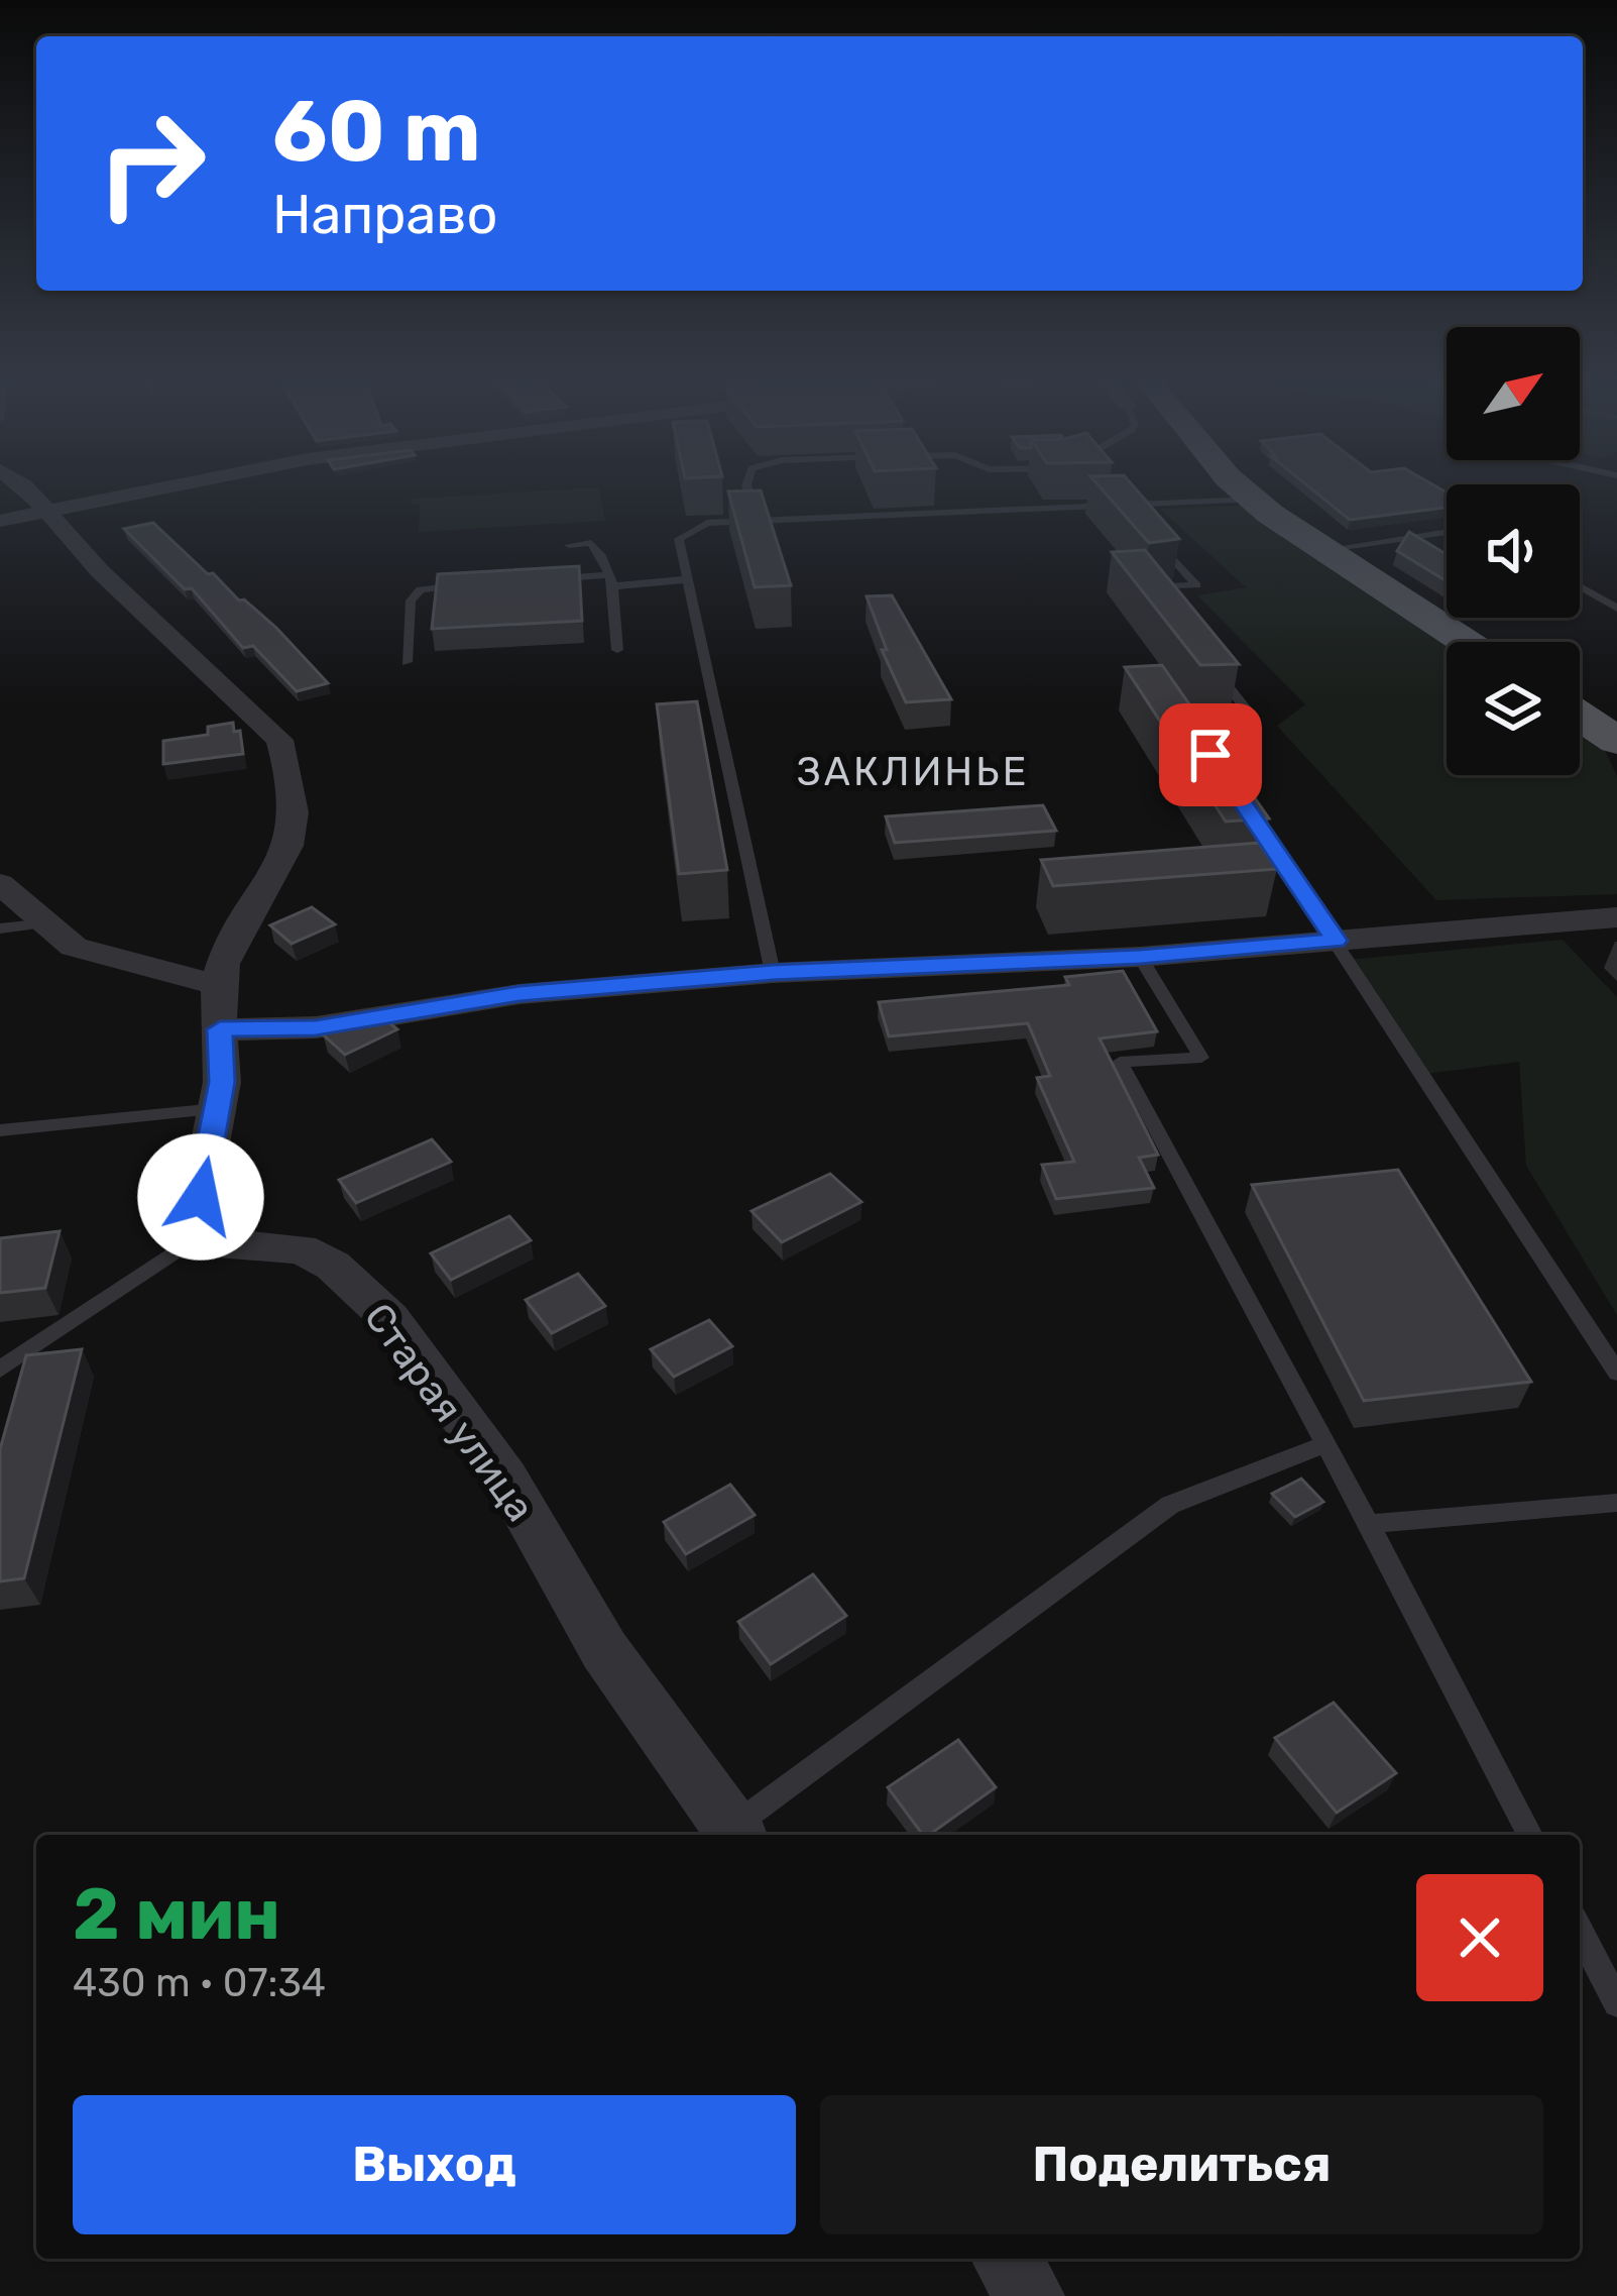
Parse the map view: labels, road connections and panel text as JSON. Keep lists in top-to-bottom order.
{
  "streets": {
    "street": ["Старая улица"]
  },
  "districts": ["ЗАКЛИНЬЕ"],
  "north": "top right",
  "page": {
    "turn": ["60 m", "Направо"],
    "heading": ["2 мин", "430 m · 07:34"],
    "buttons": ["Выход", "Поделиться"]
  }
}
